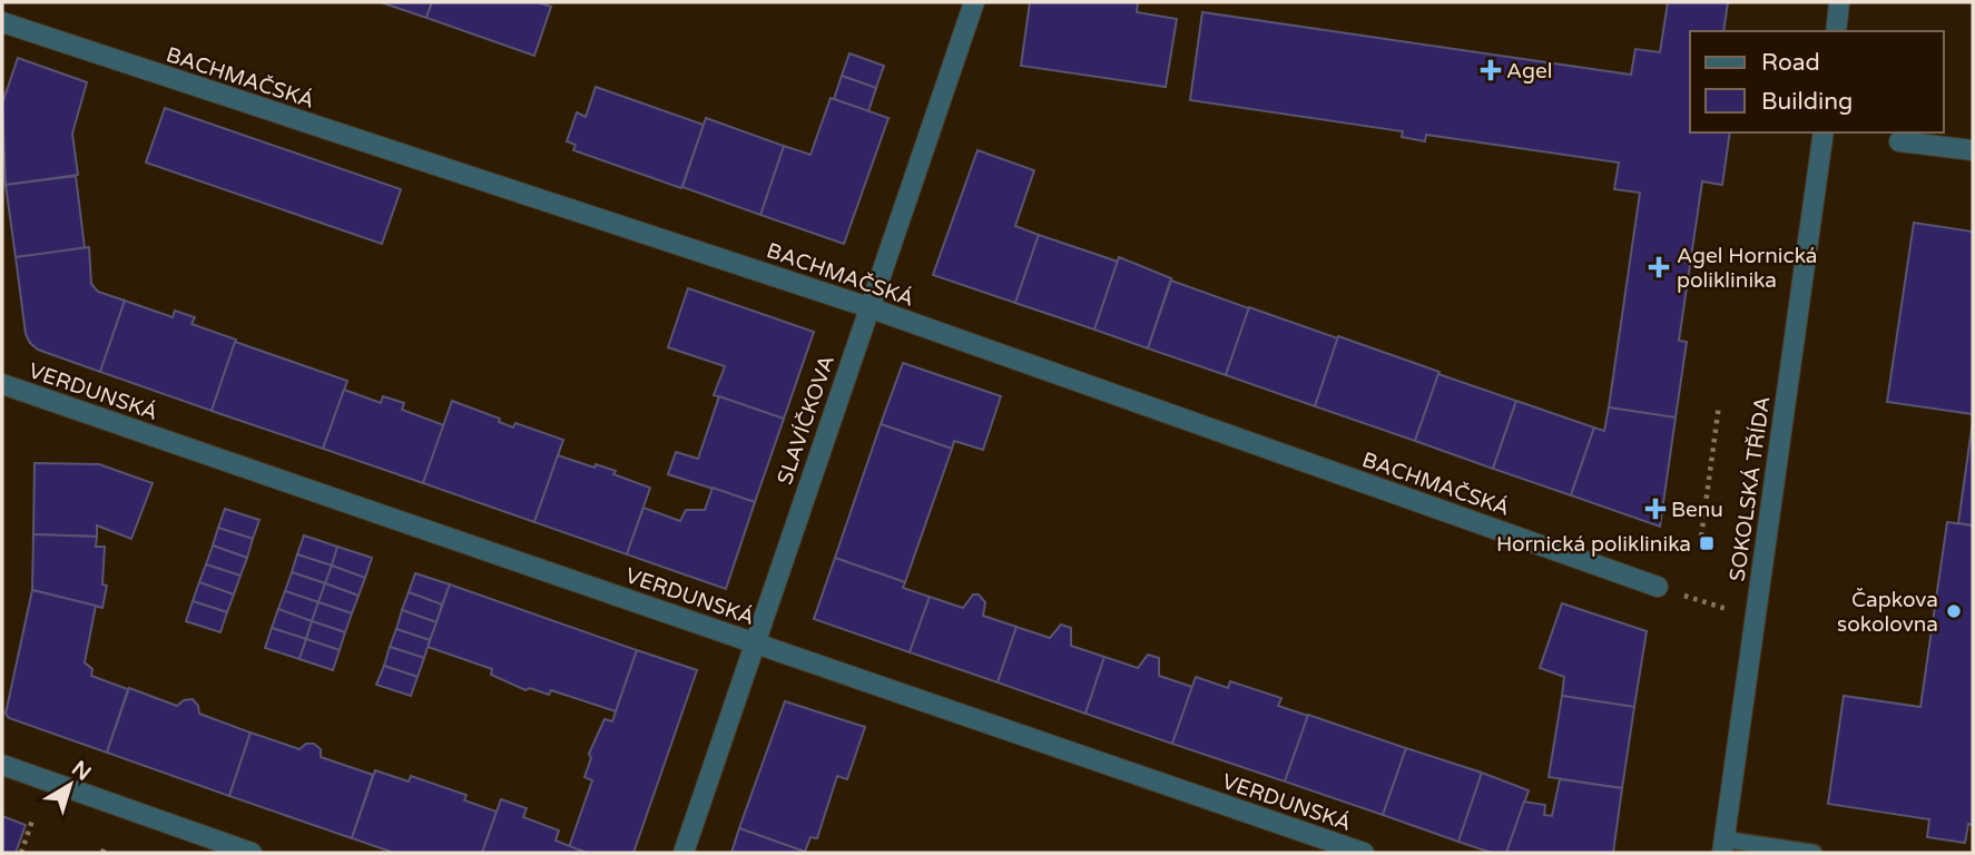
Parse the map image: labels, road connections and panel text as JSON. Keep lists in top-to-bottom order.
{
  "streets": {
    "street": [
      "BACHMAČSKÁ",
      "VERDUNSKÁ",
      "SLAVÍČKOVA",
      "SOKOLSKÁ TŘÍDA"
    ]
  },
  "crossings": [
    ["BACHMAČSKÁ", "SLAVÍČKOVA"],
    ["VERDUNSKÁ", "SLAVÍČKOVA"]
  ],
  "places": {
    "health": ["Agel", "Agel Hornická poliklinika", "Benu"],
    "transit": ["Hornická poliklinika"],
    "other": ["Čapkova sokolovna"]
  },
  "legend": ["Road", "Building"],
  "north": "top right"
}
